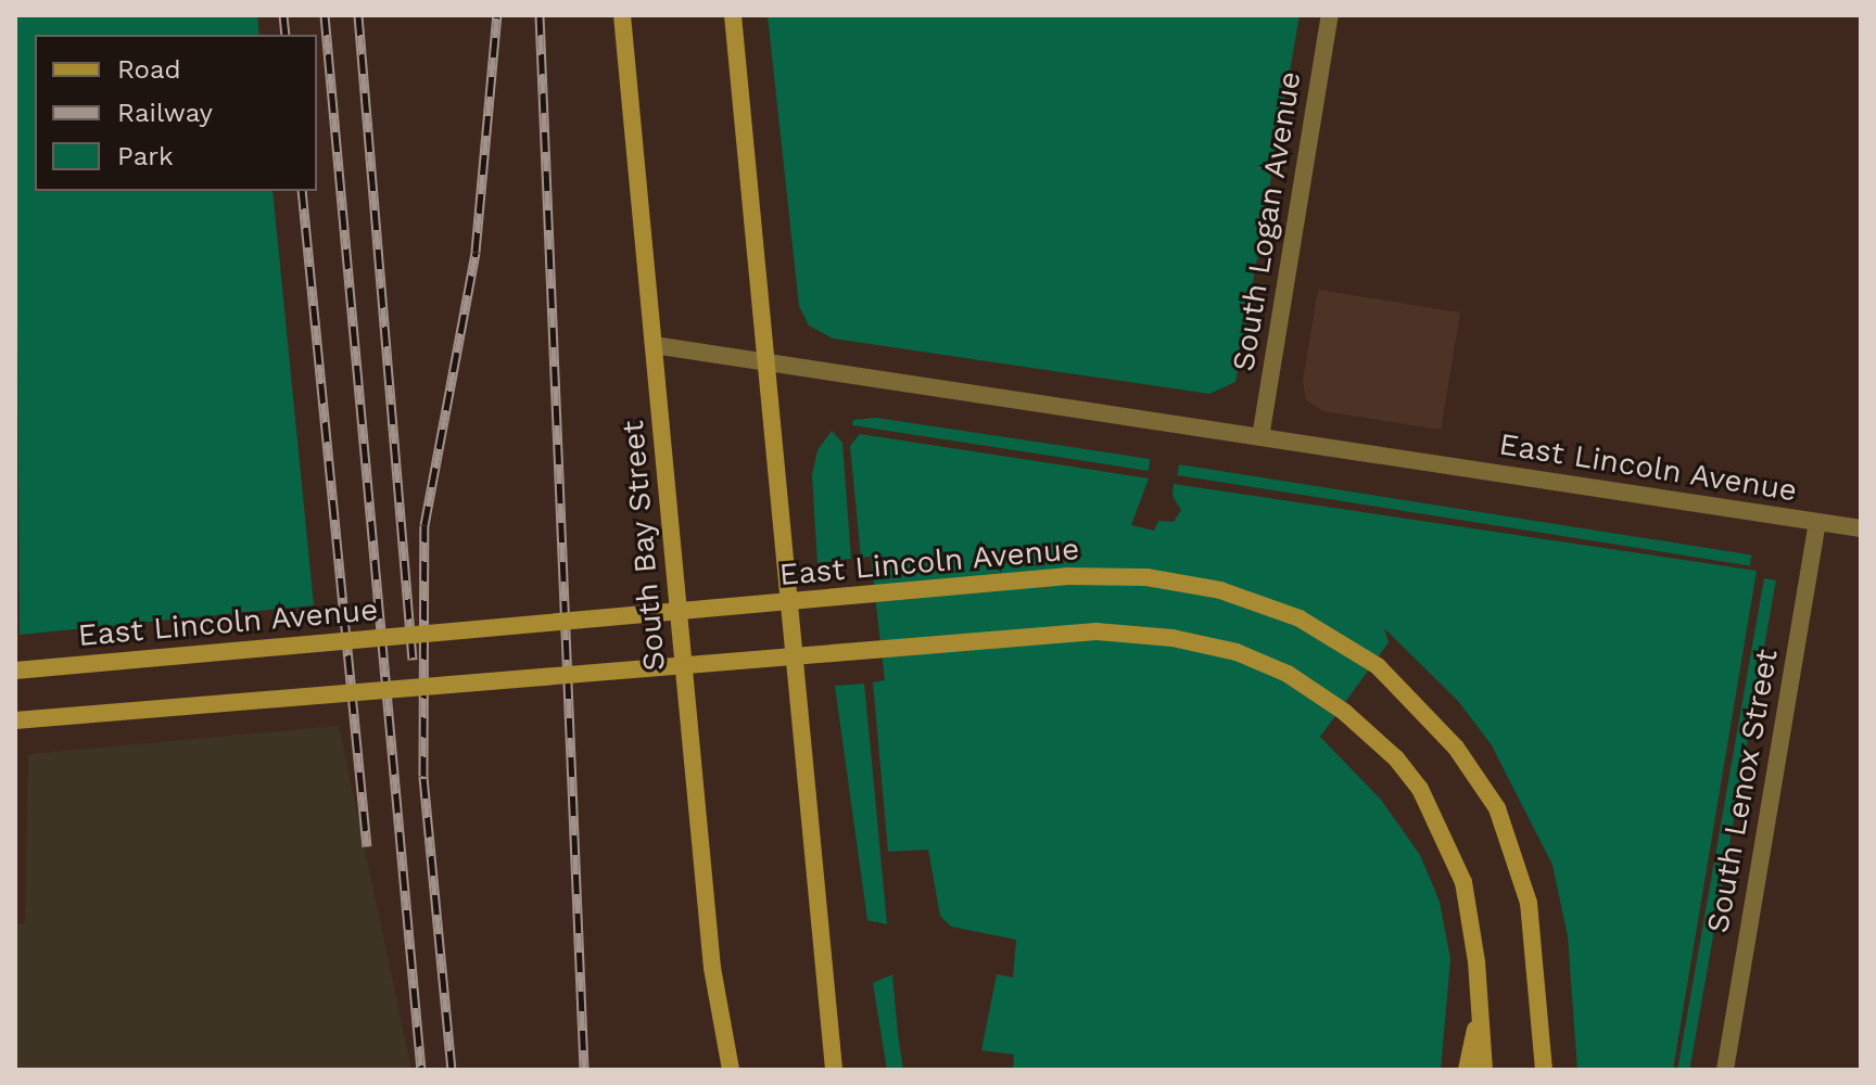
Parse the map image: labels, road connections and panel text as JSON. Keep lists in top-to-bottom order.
{
  "streets": {
    "main road": ["East Lincoln Avenue", "South Bay Street"],
    "street": ["South Logan Avenue", "South Lenox Street"]
  },
  "crossings": [
    ["South Logan Avenue", "East Lincoln Avenue"],
    ["East Lincoln Avenue", "South Bay Street"],
    ["East Lincoln Avenue", "South Lenox Street"]
  ],
  "legend": ["Road", "Railway", "Park"]
}
